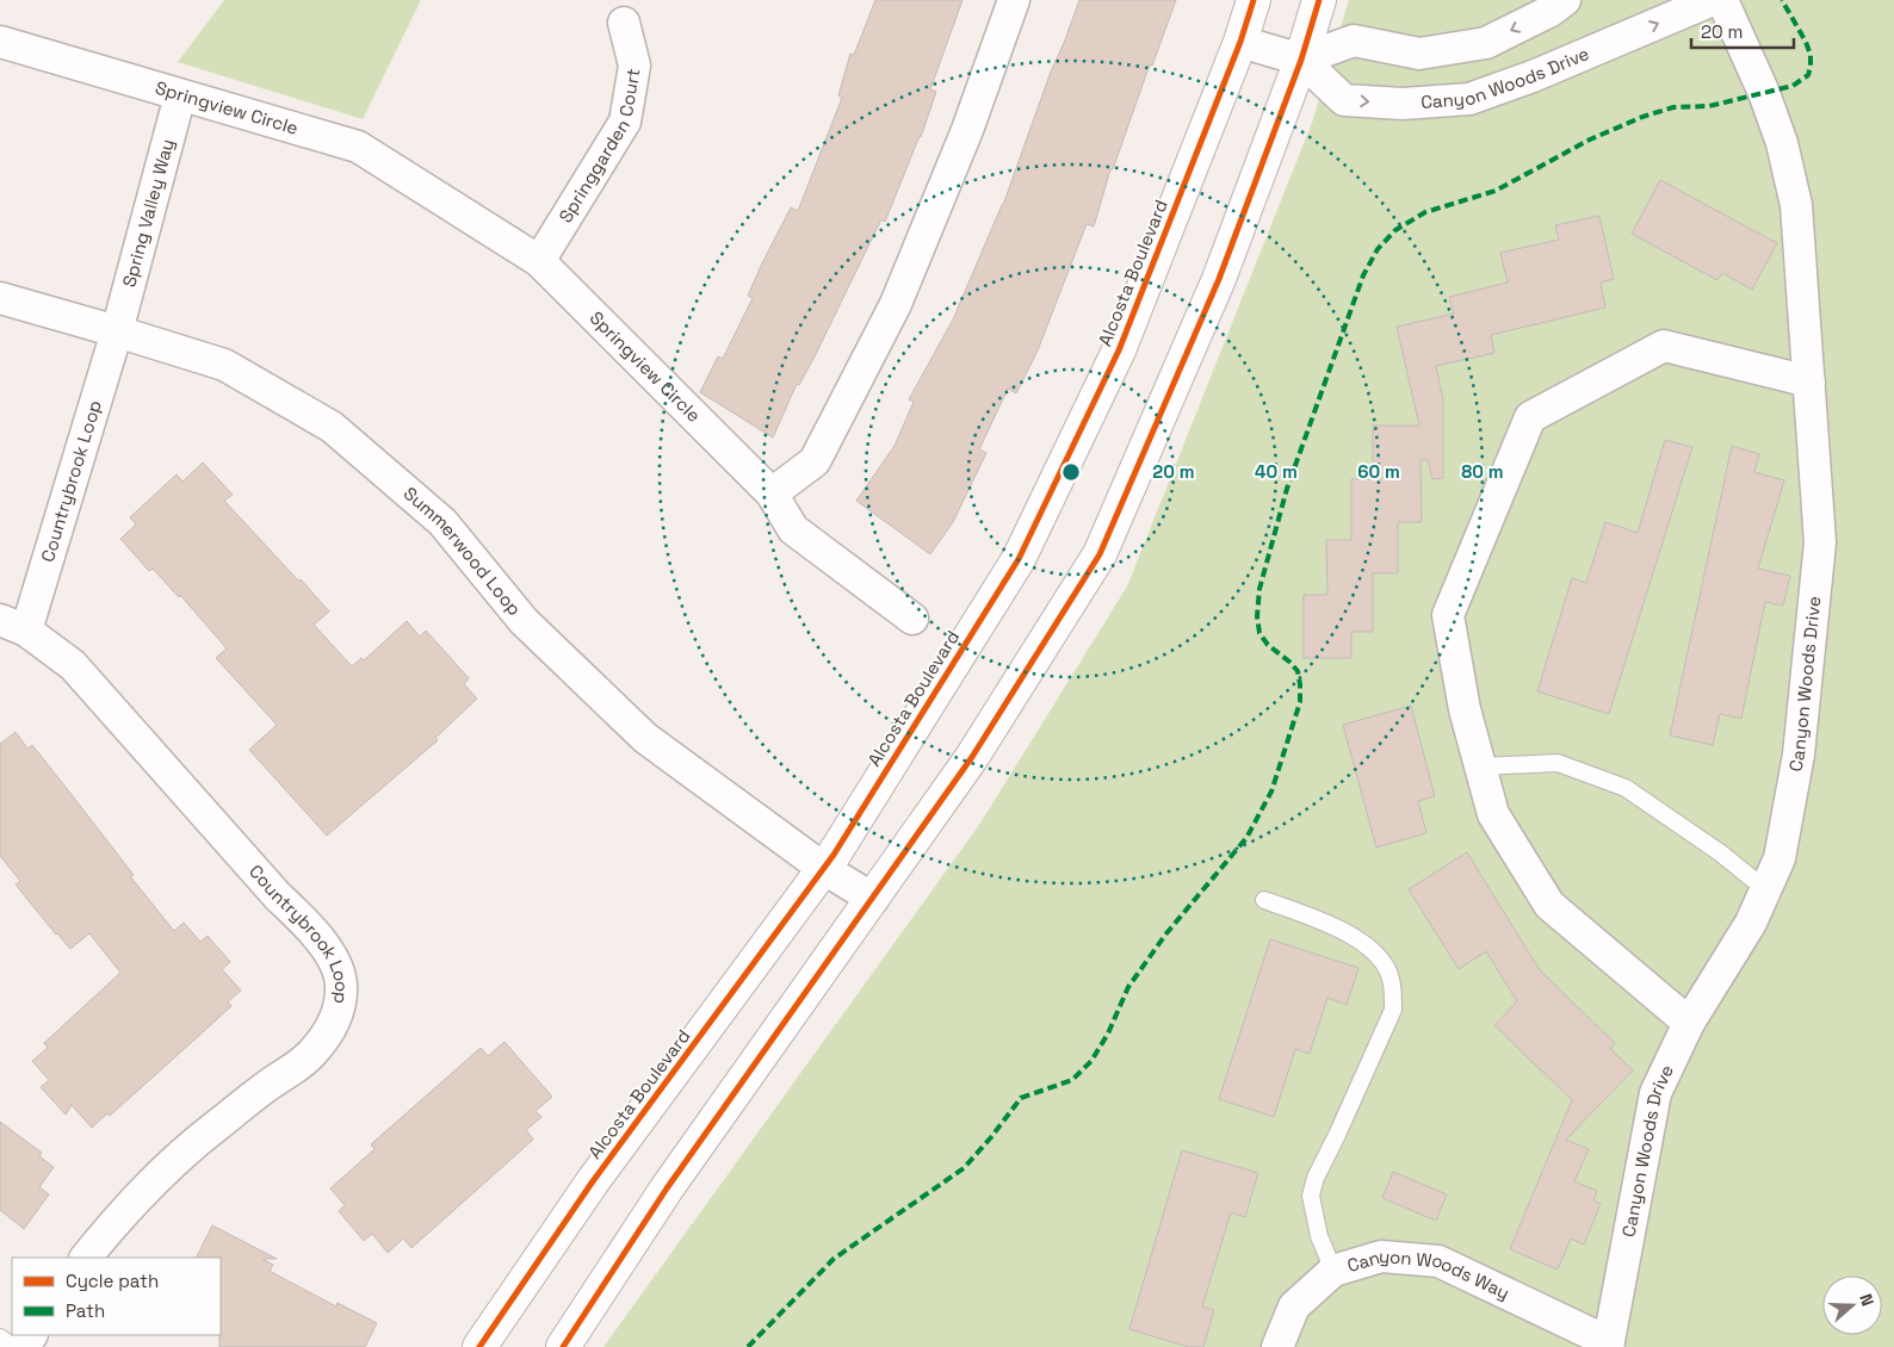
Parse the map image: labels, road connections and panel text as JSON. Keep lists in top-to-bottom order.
{
  "streets": {
    "main road": ["Alcosta Boulevard"],
    "street": [
      "Canyon Woods Drive",
      "Springview Circle",
      "Springgarden Court",
      "Spring Valley Way",
      "Countrybrook Loop",
      "Summerwood Loop",
      "Canyon Woods Way"
    ]
  },
  "crossings": [
    ["Canyon Woods Drive", "Alcosta Boulevard"],
    ["Canyon Woods Drive", "Canyon Woods Way"],
    ["Springview Circle", "Springgarden Court"],
    ["Springview Circle", "Spring Valley Way"],
    ["Spring Valley Way", "Countrybrook Loop"],
    ["Spring Valley Way", "Summerwood Loop"],
    ["Alcosta Boulevard", "Summerwood Loop"],
    ["Countrybrook Loop", "Summerwood Loop"]
  ],
  "legend": ["Cycle path", "Path"],
  "scale_bar": "20 m",
  "north": "right",
  "rings": [
    "20 m",
    "40 m",
    "60 m",
    "80 m"
  ]
}
